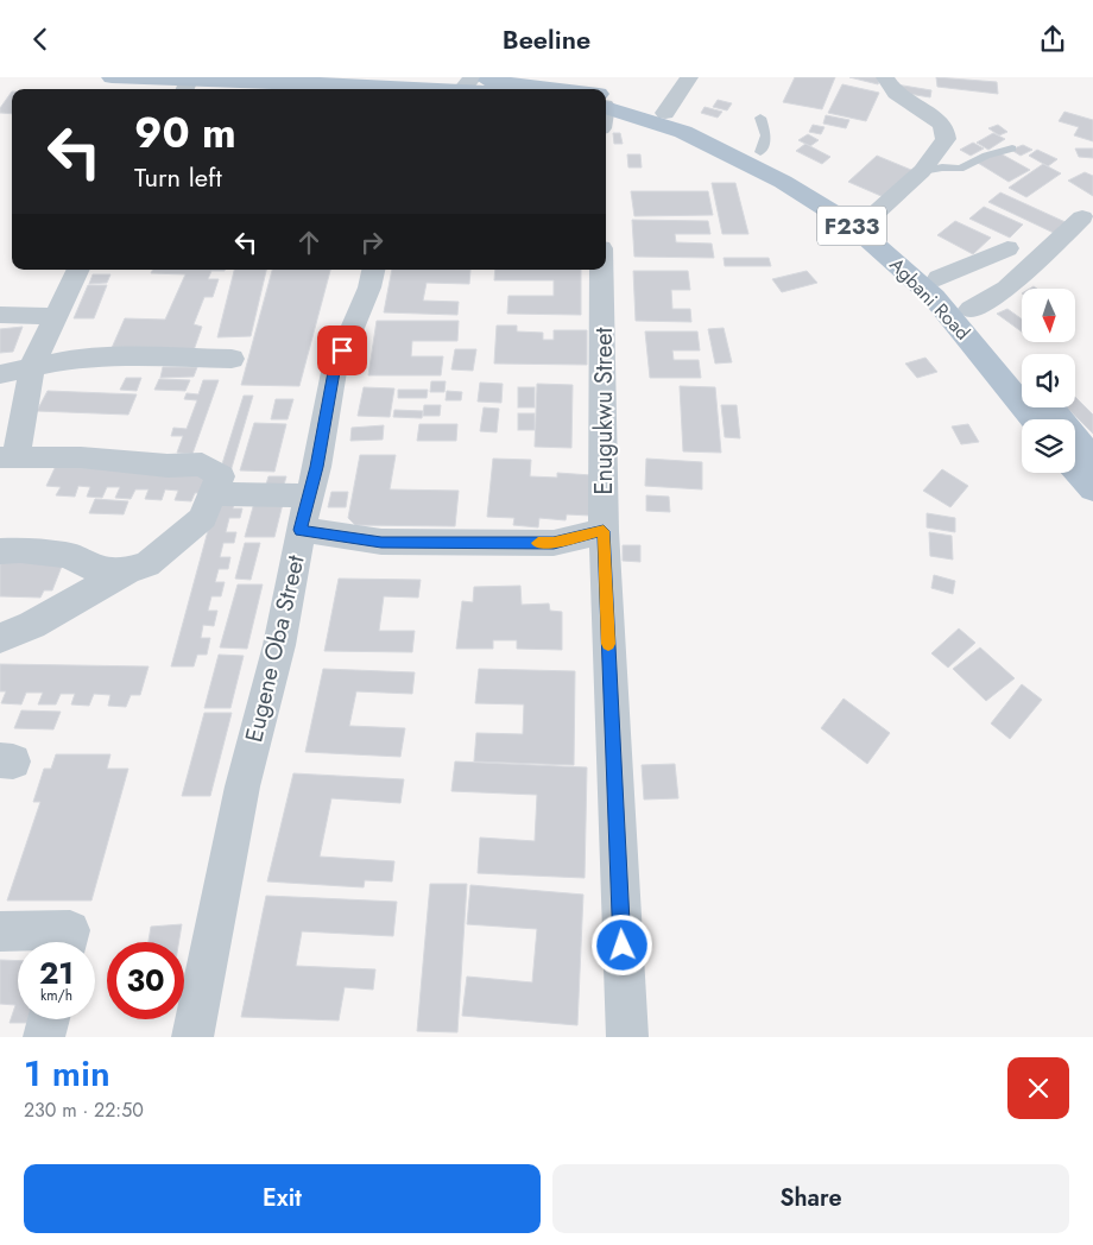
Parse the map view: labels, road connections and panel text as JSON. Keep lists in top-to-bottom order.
{
  "streets": {
    "main road": ["F233", "Agbani Road"],
    "street": ["Enugukwu Street", "Eugene Oba Street"]
  },
  "north": "bottom",
  "page": {
    "header": "Beeline",
    "turn": ["90 m", "Turn left"],
    "speed": "21 km/h",
    "limit": "30",
    "heading": ["1 min", "230 m · 22:50"],
    "buttons": ["Exit", "Share"]
  }
}
